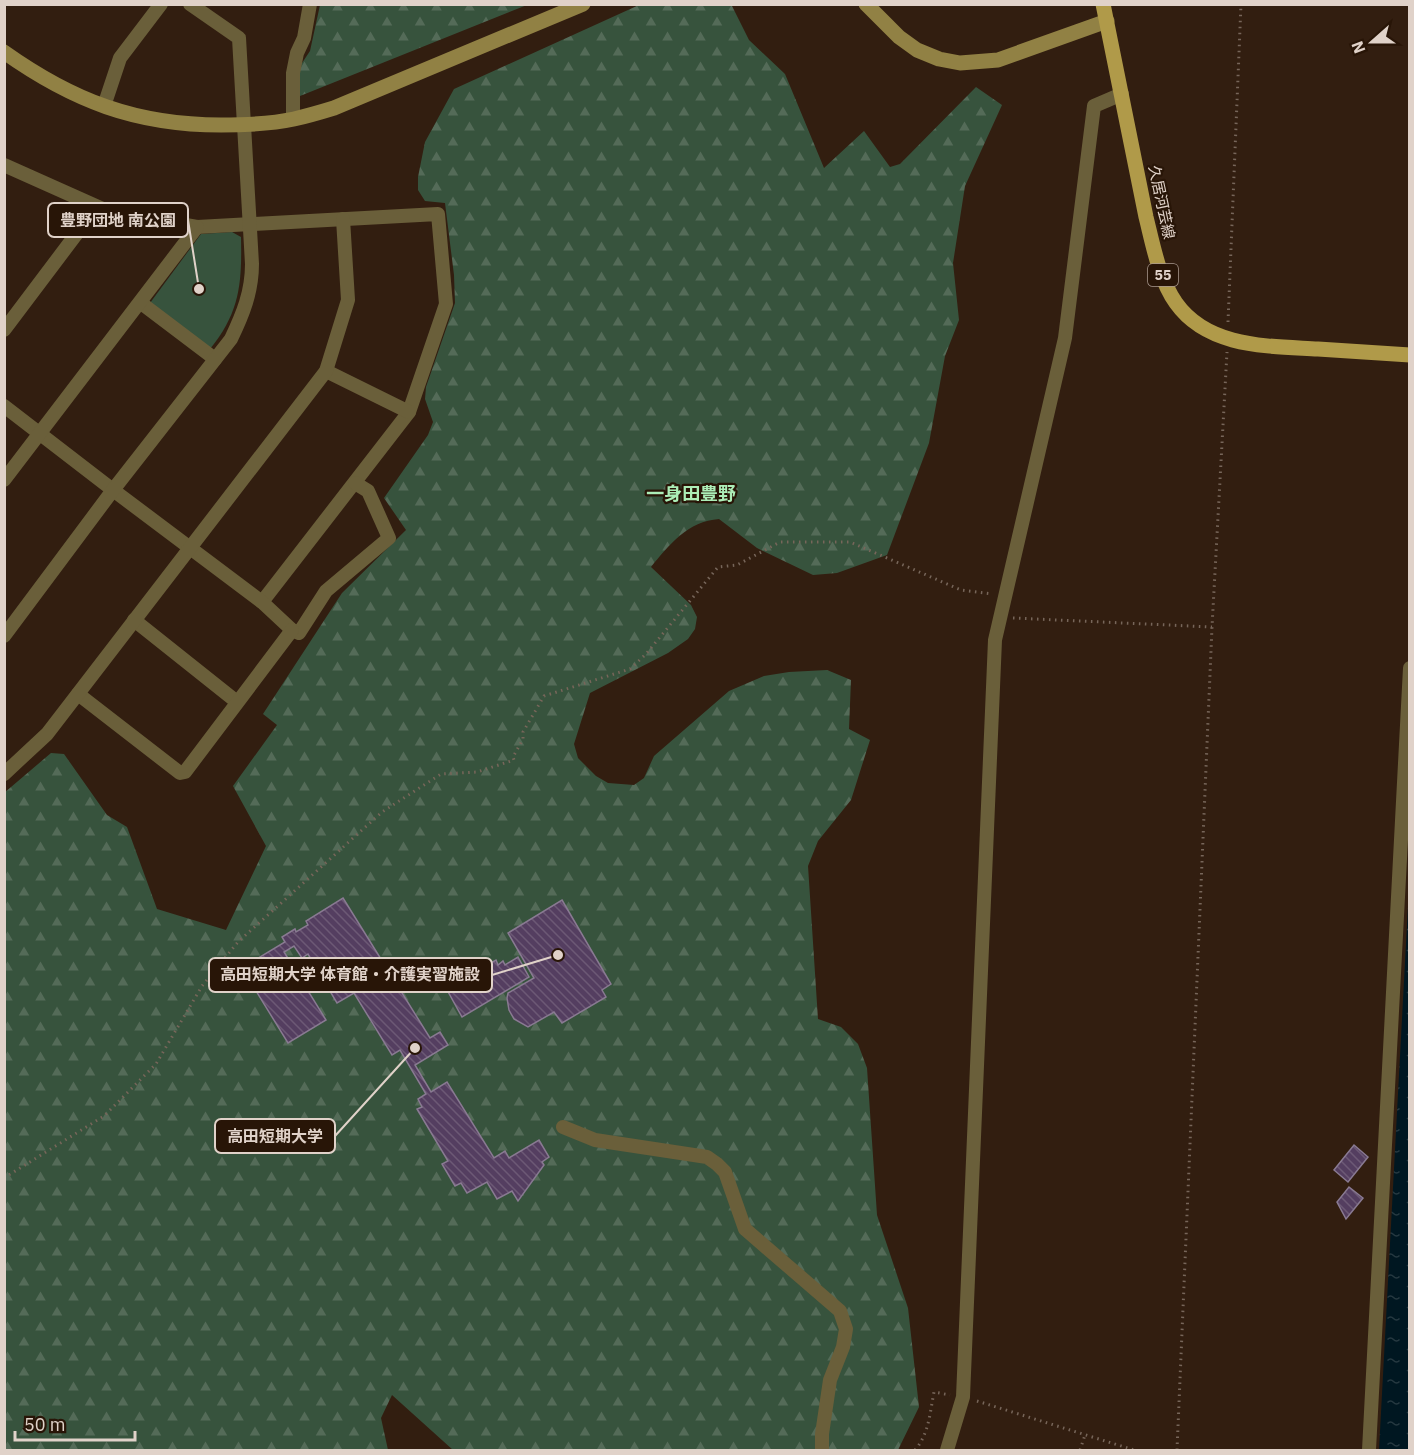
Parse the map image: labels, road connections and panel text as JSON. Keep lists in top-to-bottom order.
{
  "streets": {
    "main road": ["久居河芸線", "55"]
  },
  "districts": ["一身田豊野"],
  "places": ["豊野団地 南公園", "高田短期大学 体育館・介護実習施設", "高田短期大学"],
  "scale_bar": "50 m",
  "north": "left"
}
